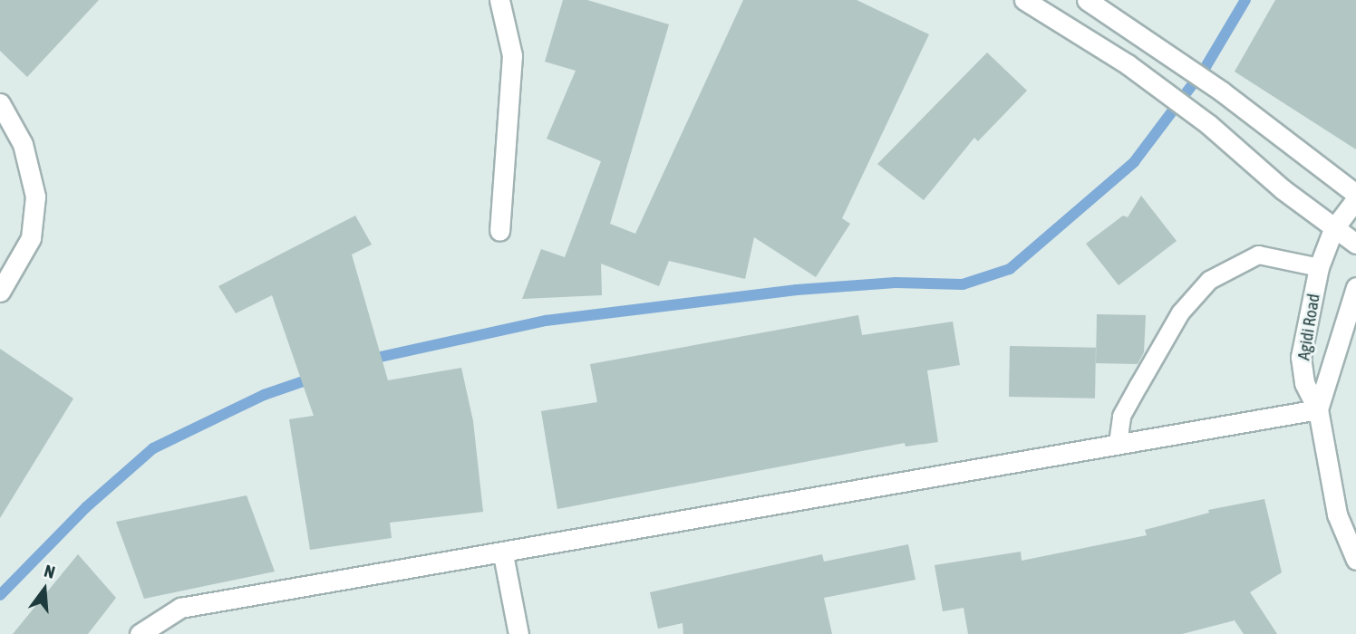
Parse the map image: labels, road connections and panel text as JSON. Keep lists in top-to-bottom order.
{
  "streets": {
    "street": ["Agidi Road"]
  },
  "north": "top"
}
